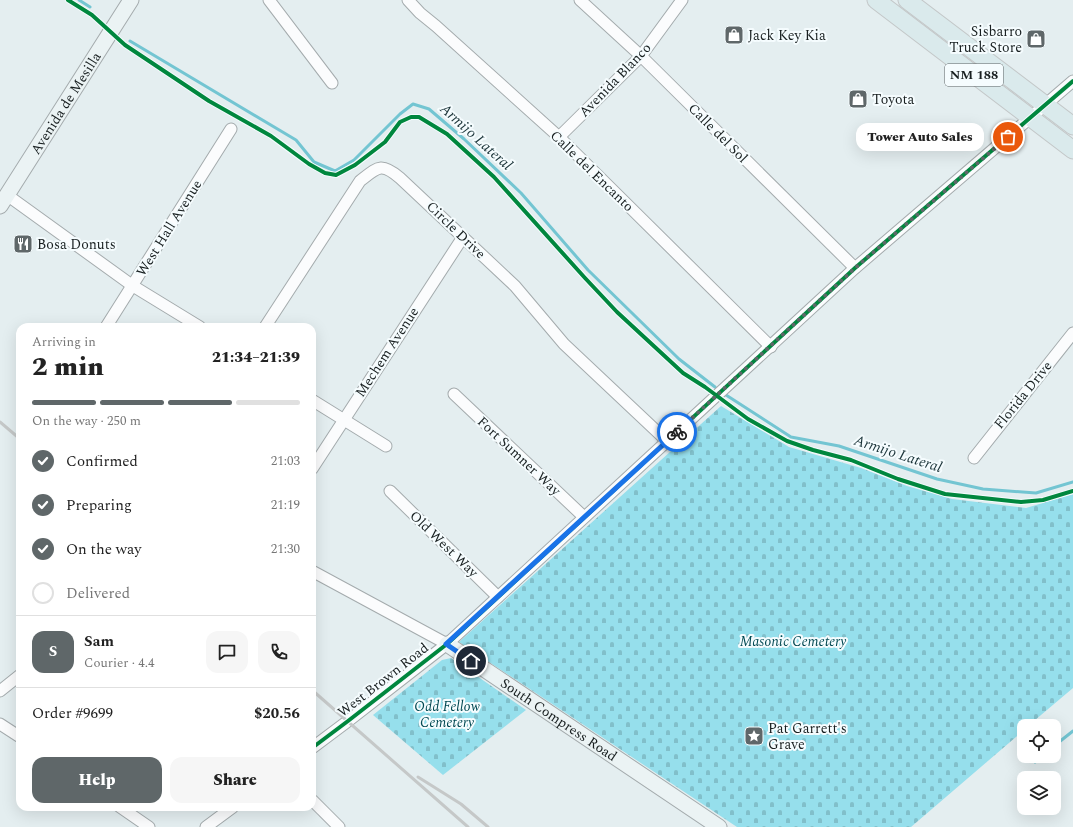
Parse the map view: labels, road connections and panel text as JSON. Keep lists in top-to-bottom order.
{
  "streets": {
    "main road": ["NM 188"],
    "street": [
      "Avenida Blanco",
      "Avenida de Mesilla",
      "Calle del Sol",
      "Calle del Encanto",
      "West Hall Avenue",
      "Circle Drive",
      "Mechem Avenue",
      "Florida Drive",
      "Fort Sumner Way",
      "Old West Way",
      "West Brown Road",
      "South Compress Road"
    ]
  },
  "crossings": [
    ["NM 188", "West Brown Road"],
    ["Avenida Blanco", "Calle del Sol"],
    ["Avenida Blanco", "Calle del Encanto"],
    ["Calle del Sol", "West Brown Road"],
    ["Calle del Encanto", "West Brown Road"],
    ["Circle Drive", "Mechem Avenue"],
    ["Circle Drive", "West Brown Road"],
    ["Fort Sumner Way", "West Brown Road"],
    ["Old West Way", "West Brown Road"],
    ["West Brown Road", "South Compress Road"]
  ],
  "water": ["Armijo Lateral"],
  "parks": ["Masonic Cemetery", "Odd Fellow Cemetery"],
  "places": {
    "shop": ["Jack Key Kia", "Sisbarro Truck Store", "Toyota"],
    "other": ["Tower Auto Sales"],
    "restaurant": ["Bosa Donuts"],
    "place": ["Pat Garrett's Grave"]
  },
  "page": {
    "bubble": "Tower Auto Sales",
    "heading": ["2 min", "Arriving in", "21:34–21:39"],
    "panel": [
      "Sam",
      "Courier · 4.4",
      "Order #9699",
      "$20.56"
    ],
    "bar": "On the way · 250 m",
    "list": [
      ["Confirmed", "21:03"],
      ["Preparing", "21:19"],
      ["On the way", "21:30"],
      "Delivered"
    ],
    "round": "S",
    "buttons": ["Help", "Share"]
  }
}
